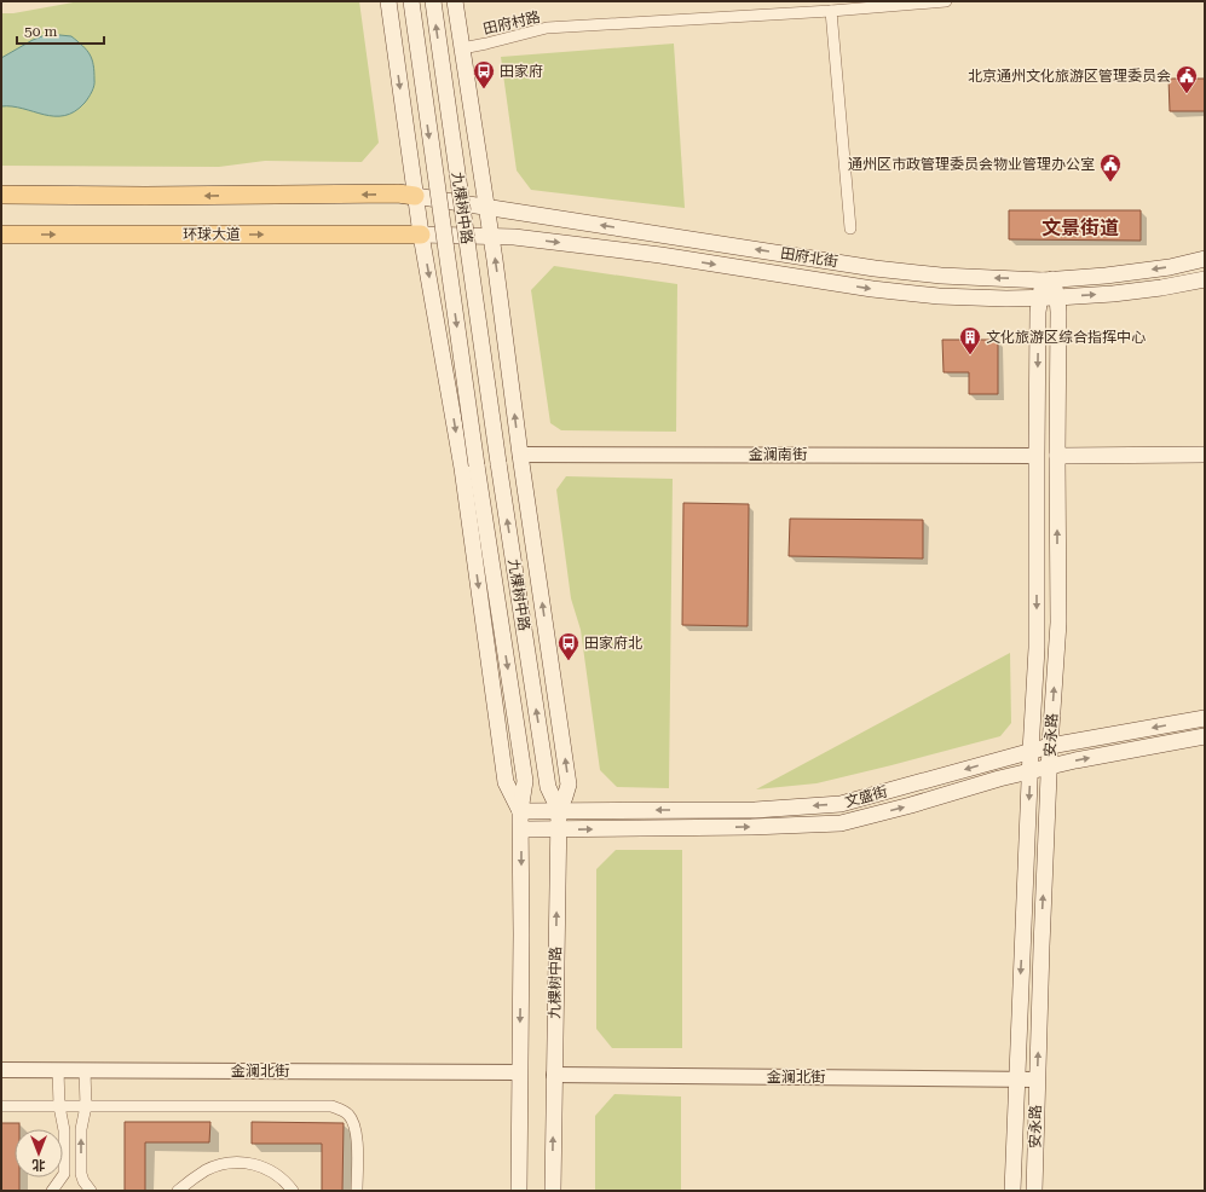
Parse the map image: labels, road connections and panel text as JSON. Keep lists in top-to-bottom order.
{
  "streets": {
    "main road": [
      "九棵树中路",
      "环球大道",
      "田府北街",
      "安永路",
      "文盛街"
    ],
    "street": ["田府村路", "金澜南街", "金澜北街"]
  },
  "crossings": [
    ["九棵树中路", "文盛街"],
    ["九棵树中路", "金澜北街"],
    ["环球大道", "田府北街"],
    ["田府北街", "安永路"],
    ["金澜南街", "安永路"],
    ["安永路", "文盛街"],
    ["安永路", "金澜北街"]
  ],
  "districts": ["文景街道"],
  "places": {
    "bus stop": ["田家府", "田家府北"],
    "public building": ["北京通州文化旅游区管理委员会", "通州区市政管理委员会物业管理办公室"],
    "building": ["文化旅游区综合指挥中心"]
  },
  "scale_bar": "50 m",
  "north": "bottom"
}
